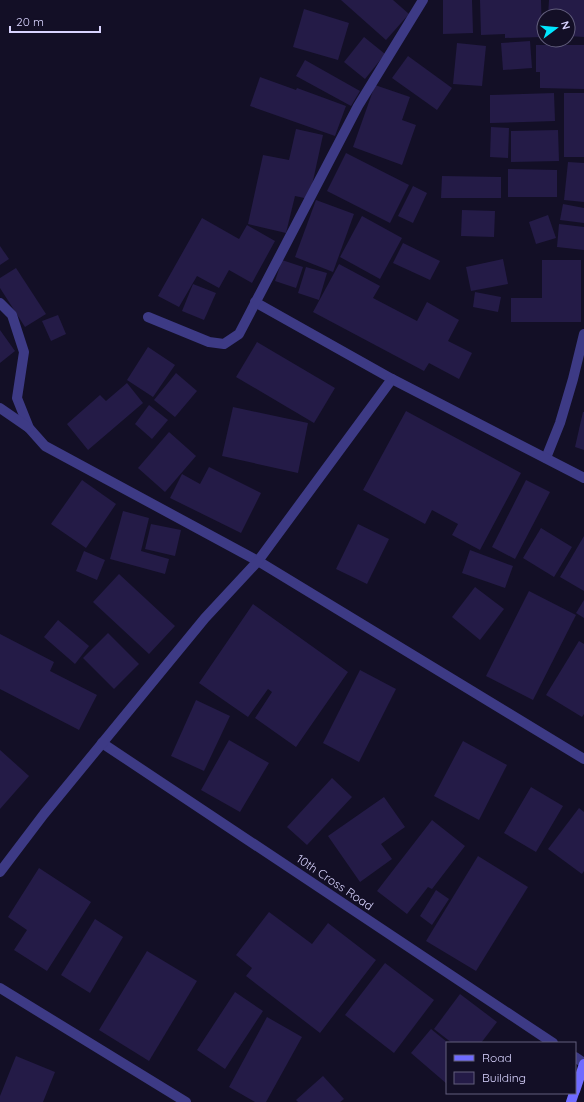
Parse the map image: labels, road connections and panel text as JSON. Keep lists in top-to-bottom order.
{
  "streets": {
    "street": ["10th Cross Road"]
  },
  "legend": ["Road", "Building"],
  "scale_bar": "20 m",
  "north": "right"
}
